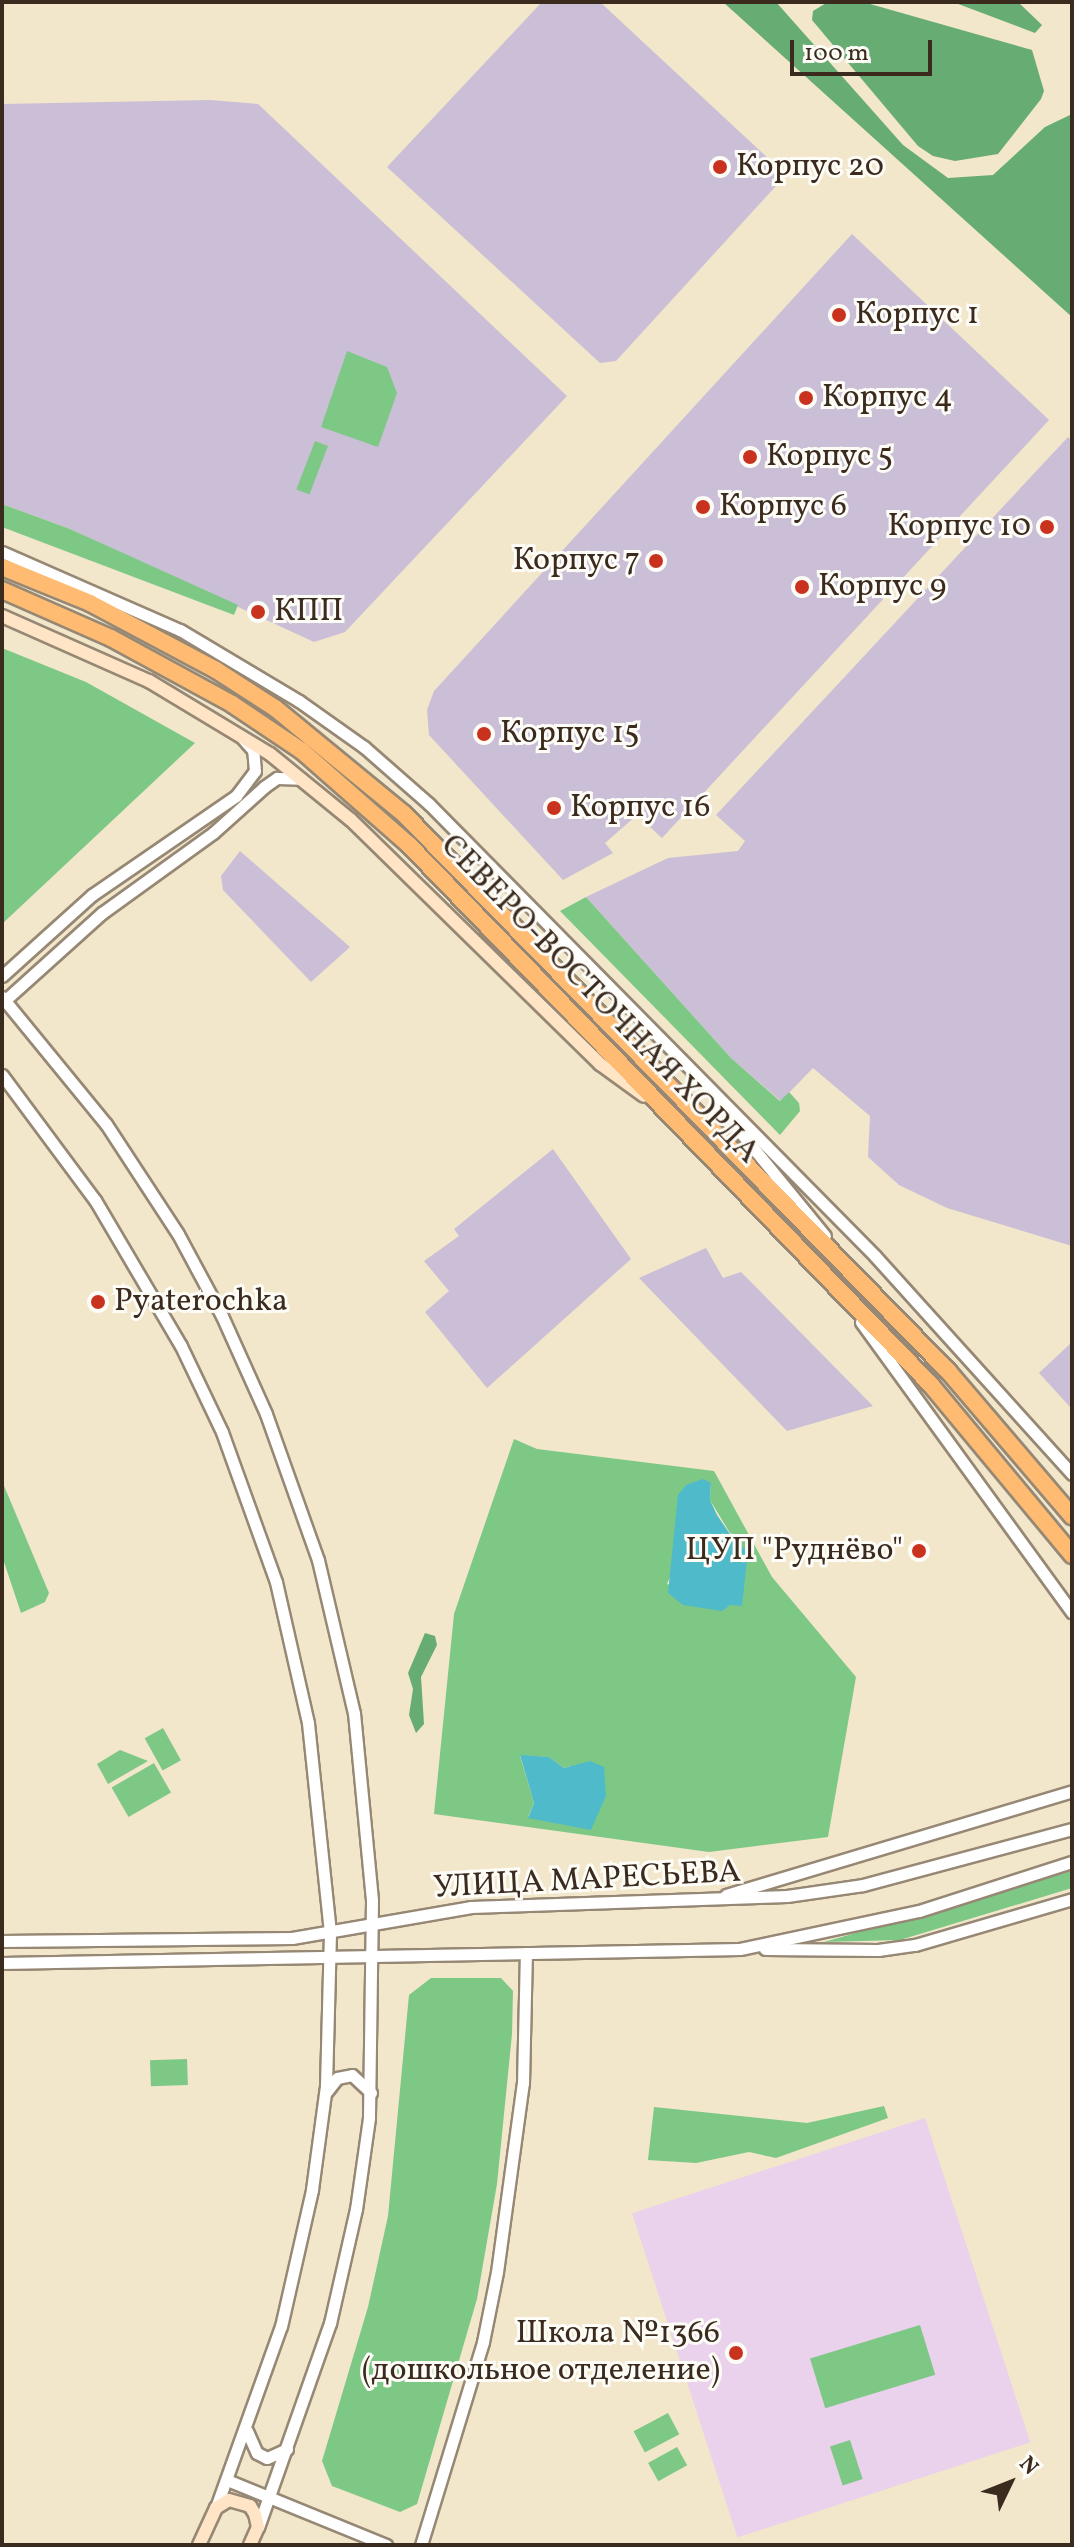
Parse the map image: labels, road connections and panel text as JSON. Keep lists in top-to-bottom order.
{
  "streets": {
    "highway": ["СЕВЕРО-ВОСТОЧНАЯ ХОРДА"],
    "street": ["УЛИЦА МАРЕСЬЕВА"]
  },
  "places": [
    "Корпус 20",
    "Корпус 1",
    "Корпус 4",
    "Корпус 5",
    "Корпус 6",
    "Корпус 10",
    "Корпус 7",
    "Корпус 9",
    "КПП",
    "Корпус 15",
    "Корпус 16",
    "Pyaterochka",
    "ЦУП \"Руднёво\"",
    "Школа №1366 (дошкольное отделение)"
  ],
  "scale_bar": "100 m",
  "north": "top right"
}
